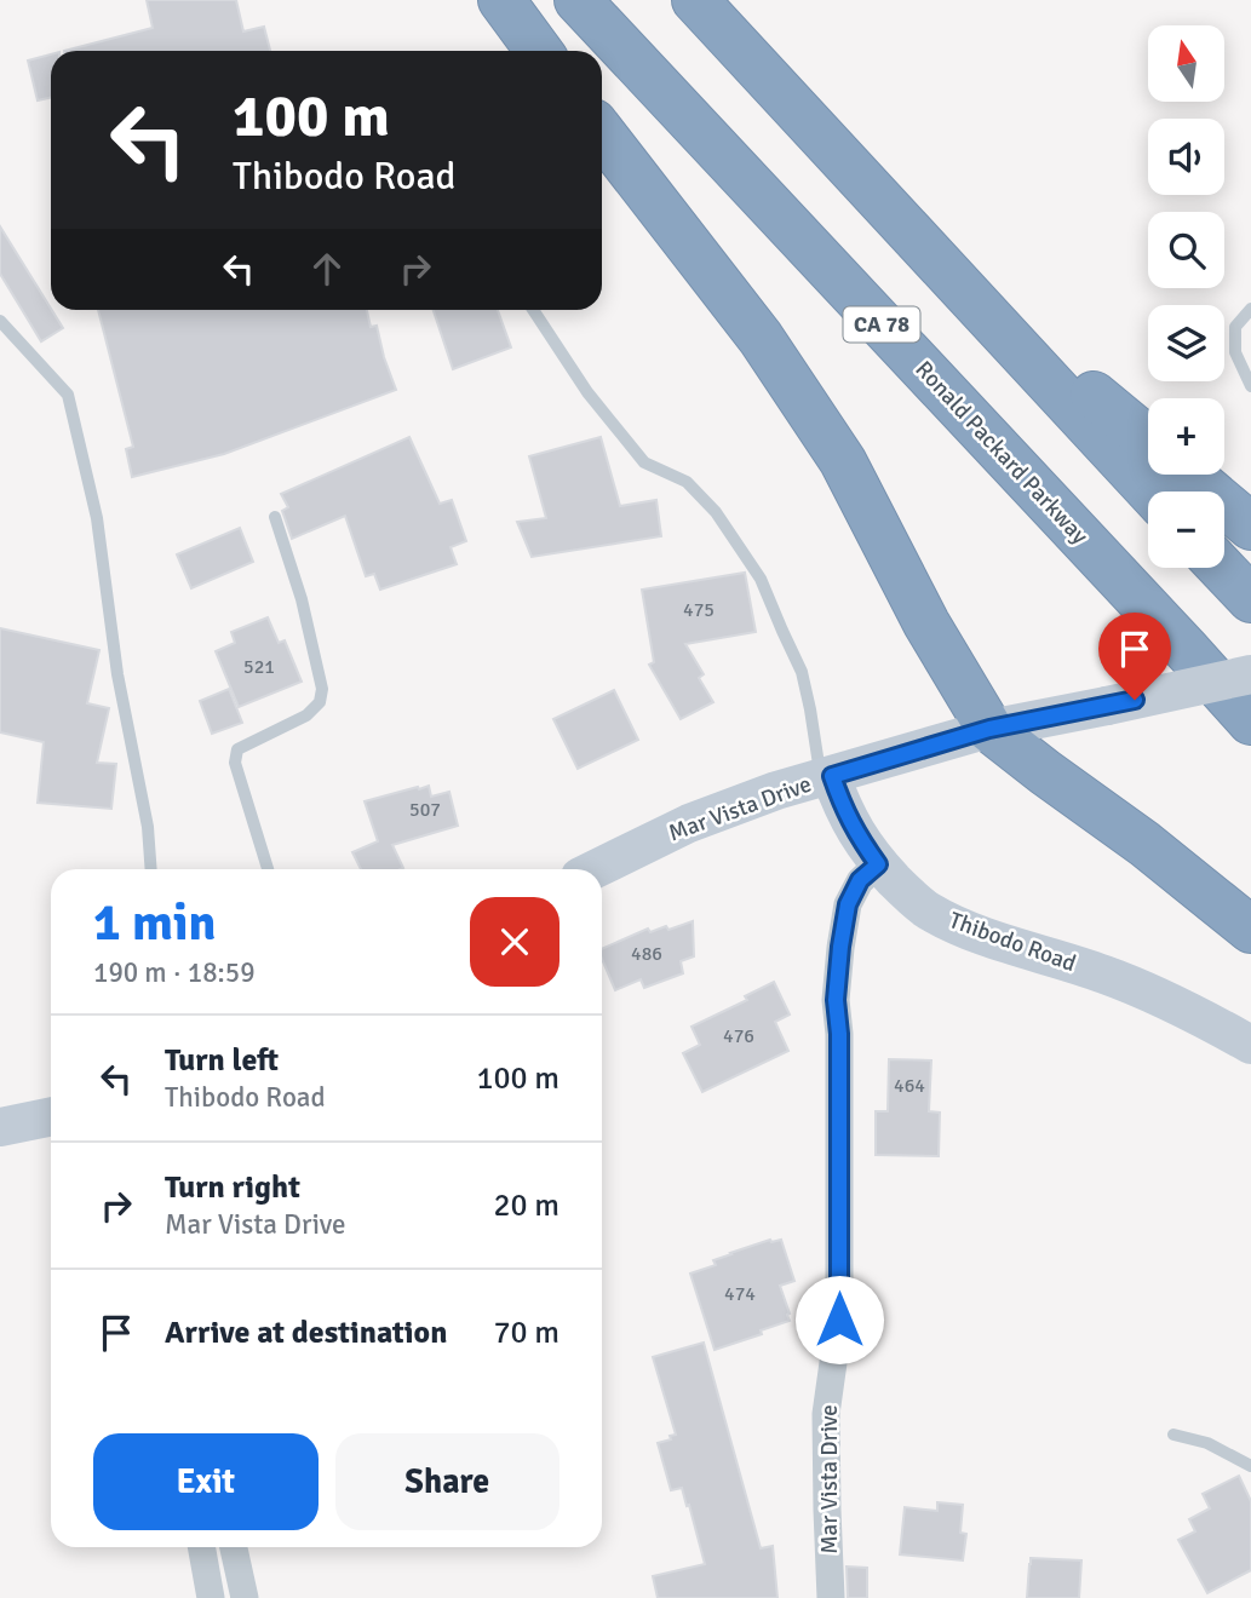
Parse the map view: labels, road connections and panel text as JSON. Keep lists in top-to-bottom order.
{
  "streets": {
    "highway": ["CA 78", "Ronald Packard Parkway"],
    "street": ["Mar Vista Drive", "Thibodo Road"]
  },
  "crossings": [
    ["Mar Vista Drive", "Thibodo Road"]
  ],
  "house_numbers": [
    "475",
    "521",
    "507",
    "486",
    "476",
    "464",
    "474"
  ],
  "north": "top",
  "page": {
    "map_buttons": ["+", "−"],
    "turn": ["100 m", "Thibodo Road"],
    "heading": ["1 min", "190 m · 18:59"],
    "list": [
      {
        "name": "Turn left",
        "note": "Thibodo Road",
        "value": "100 m"
      },
      {
        "name": "Turn right",
        "note": "Mar Vista Drive",
        "value": "20 m"
      },
      {
        "name": "Arrive at destination",
        "value": "70 m"
      }
    ],
    "buttons": ["Exit", "Share"]
  }
}
